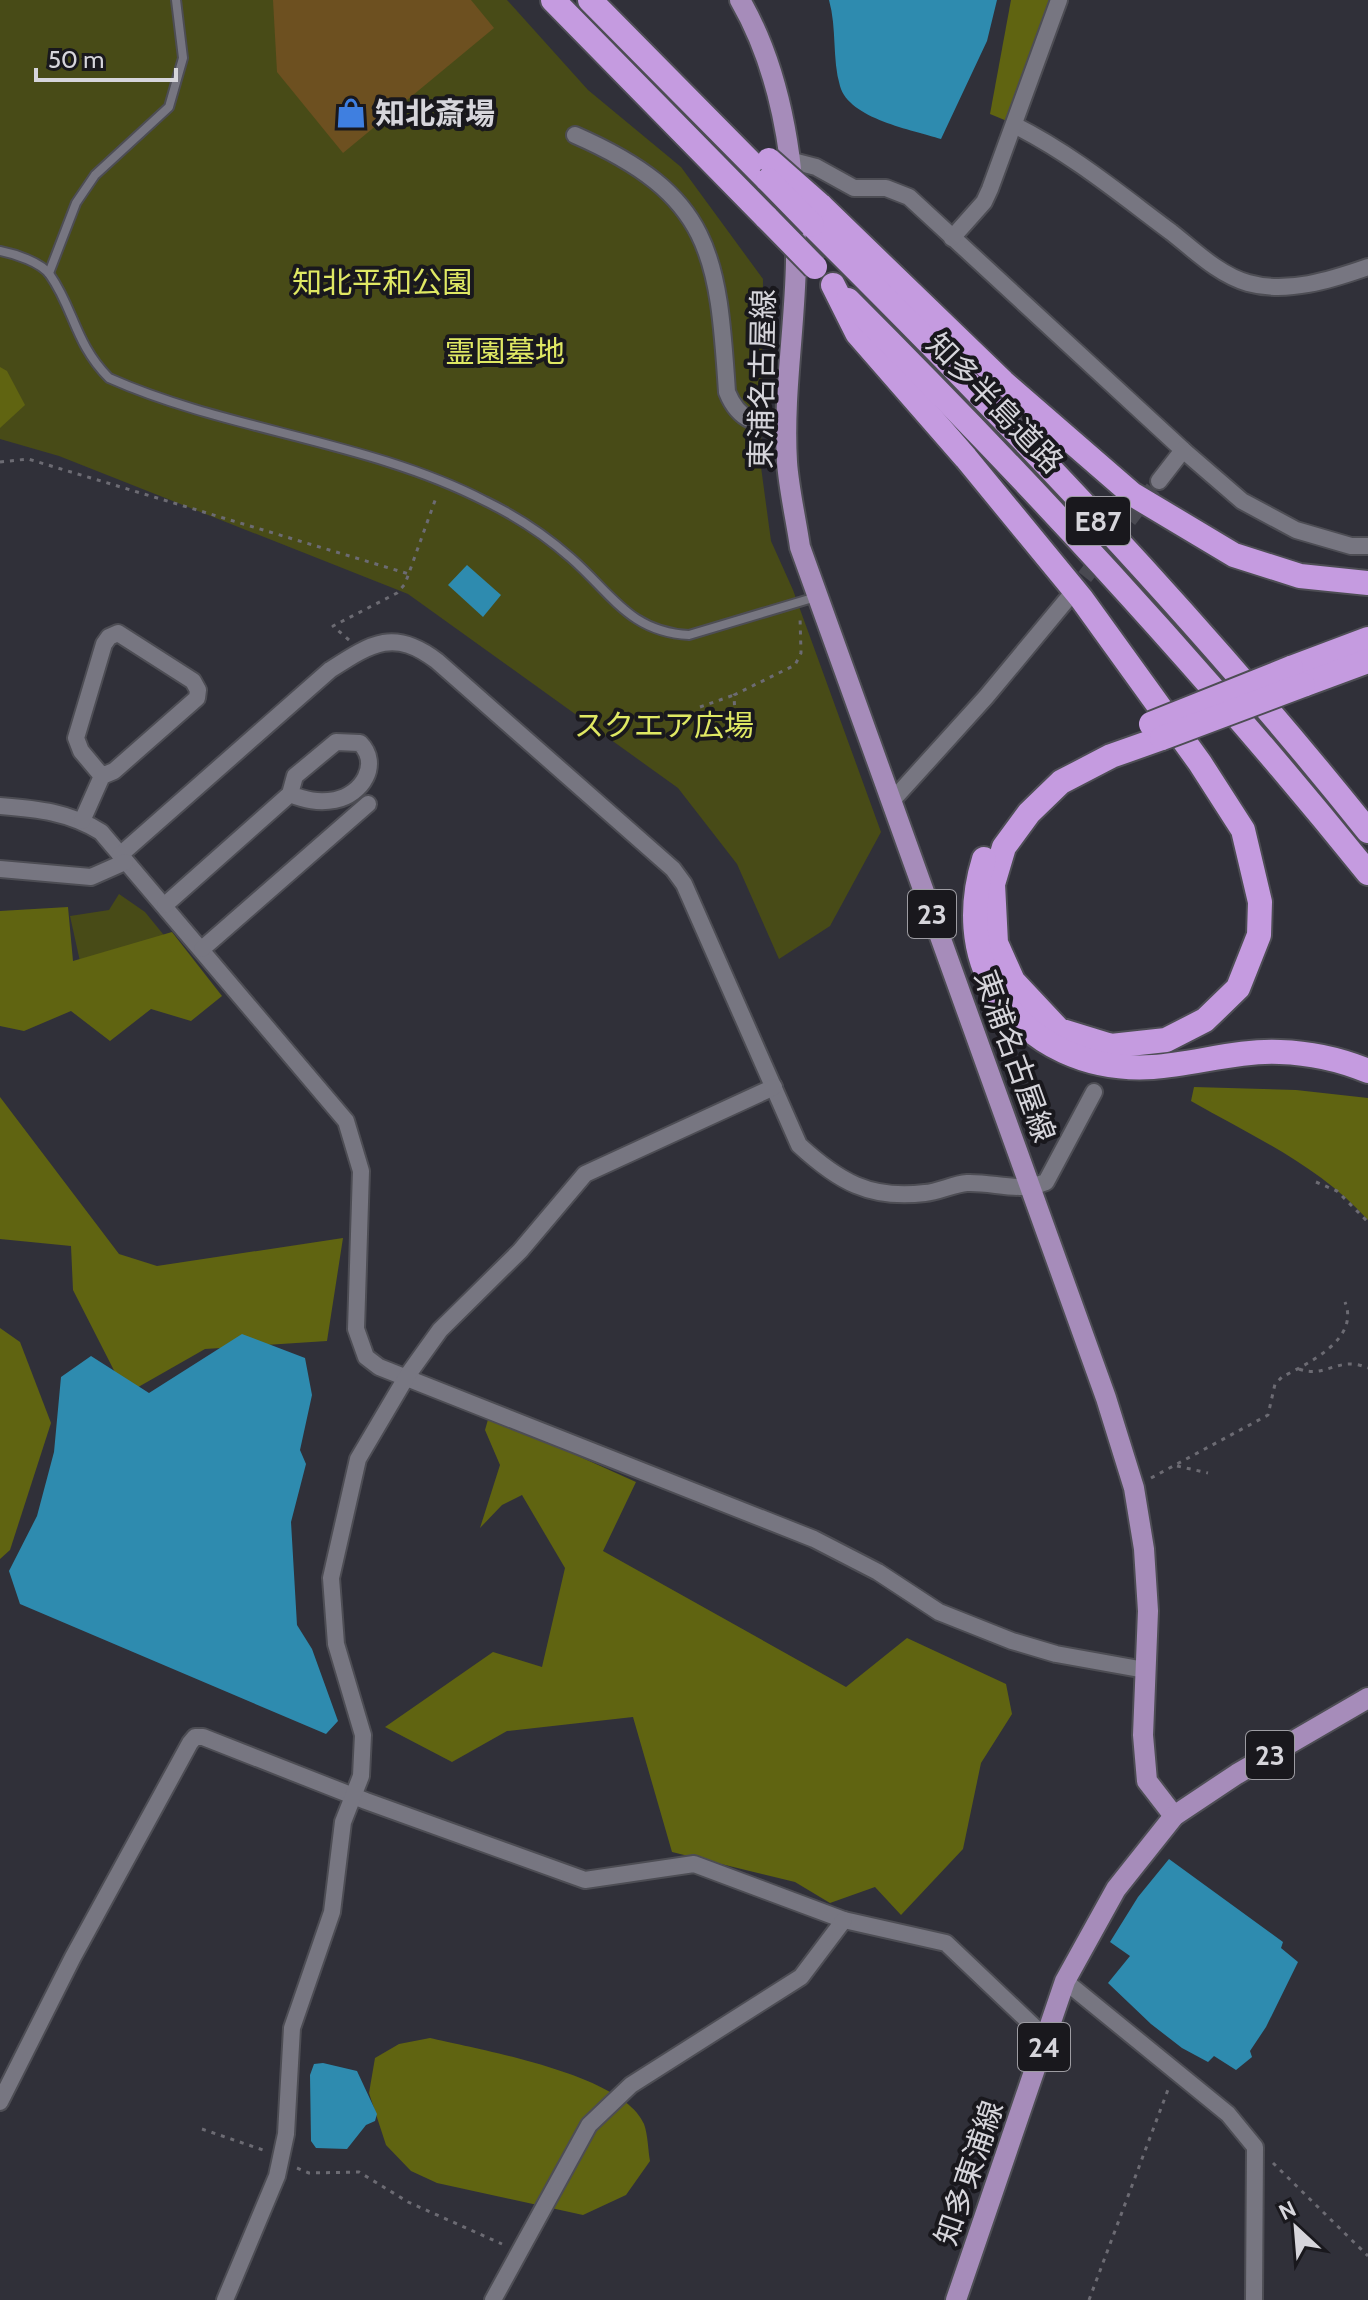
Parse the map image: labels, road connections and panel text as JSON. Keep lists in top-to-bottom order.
{
  "streets": {
    "highway": ["知多半島道路", "E87"],
    "main road": [
      "東浦名古屋線",
      "23",
      "24",
      "知多東浦線"
    ]
  },
  "crossings": [
    ["東浦名古屋線", "知多半島道路"],
    ["東浦名古屋線", "23"],
    ["東浦名古屋線", "知多東浦線"],
    ["23", "知多東浦線"]
  ],
  "parks": ["知北平和公園", "霊園墓地", "スクエア広場"],
  "places": {
    "shop": ["知北斎場"]
  },
  "scale_bar": "50 m",
  "north": "top left"
}
